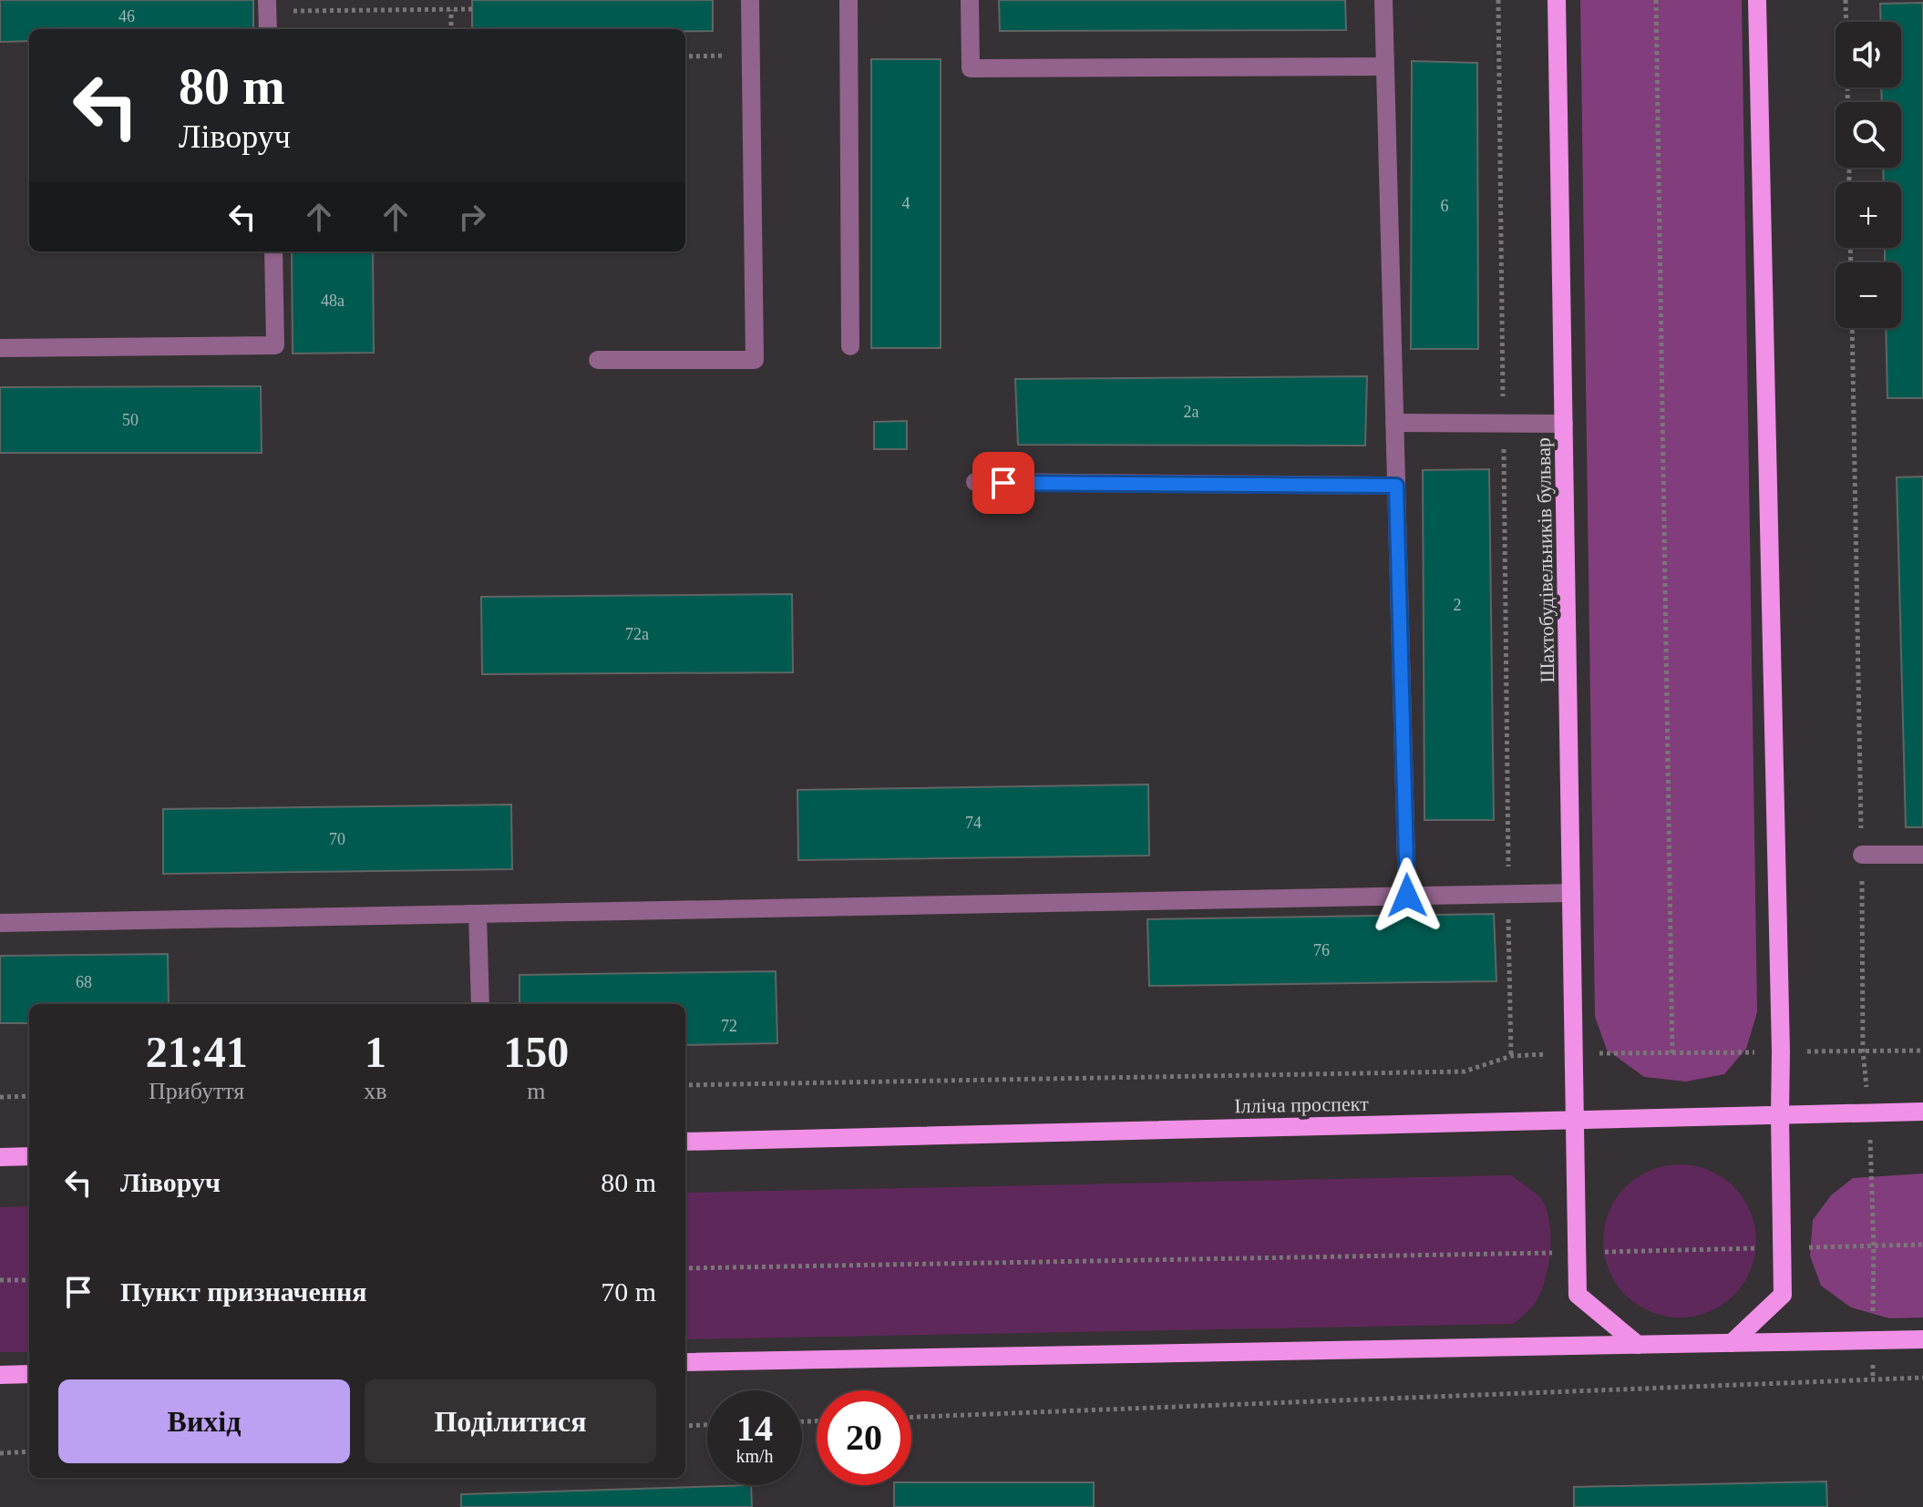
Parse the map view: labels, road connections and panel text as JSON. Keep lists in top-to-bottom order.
{
  "streets": {
    "main road": ["Шахтобудівельників бульвар", "Ілліча проспект"]
  },
  "crossings": [
    ["Шахтобудівельників бульвар", "Ілліча проспект"]
  ],
  "house_numbers": [
    "46",
    "4",
    "6",
    "48а",
    "2а",
    "50",
    "2",
    "72а",
    "74",
    "70",
    "76",
    "68",
    "72"
  ],
  "page": {
    "map_buttons": ["+", "−"],
    "turn": ["80 m", "Ліворуч"],
    "eta": [
      "21:41",
      "Прибуття",
      "1",
      "хв",
      "150",
      "m"
    ],
    "list": [
      {
        "name": "Ліворуч",
        "value": "80 m"
      },
      {
        "name": "Пункт призначення",
        "value": "70 m"
      }
    ],
    "buttons": ["Вихід", "Поділитися"],
    "speed": "14 km/h",
    "limit": "20"
  }
}
